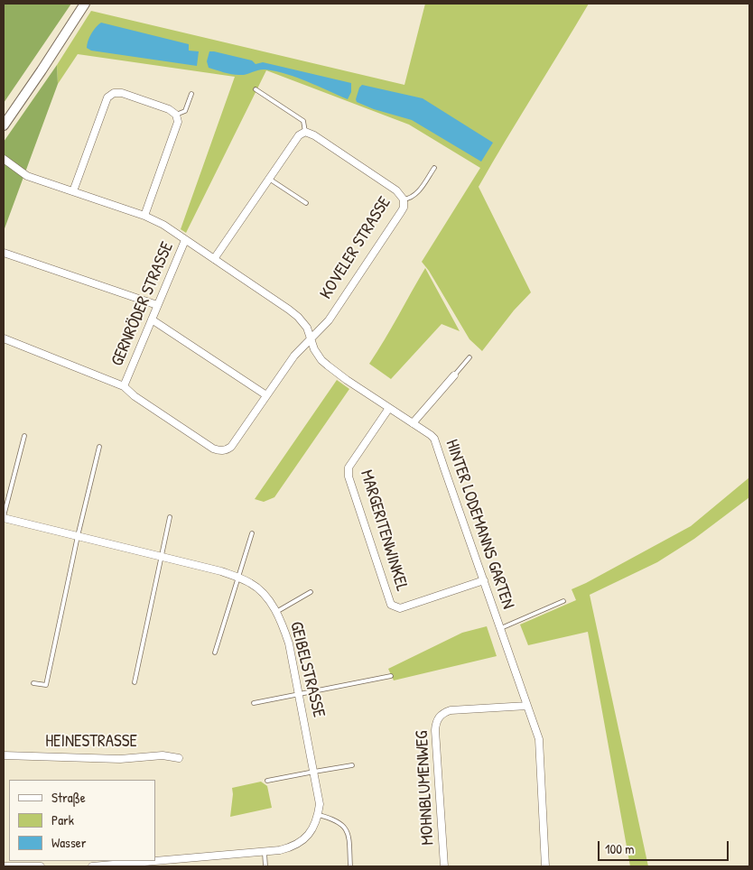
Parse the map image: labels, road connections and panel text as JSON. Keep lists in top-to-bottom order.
{
  "streets": {
    "street": [
      "KOVELER STRASSE",
      "GERNRÖDER STRASSE",
      "HINTER LODEMANNS GARTEN",
      "MARGERITENWINKEL",
      "GEIBELSTRASSE",
      "HEINESTRASSE",
      "MOHNBLUMENWEG"
    ]
  },
  "crossings": [
    ["KOVELER STRASSE", "GERNRÖDER STRASSE"],
    ["KOVELER STRASSE", "HINTER LODEMANNS GARTEN"],
    ["GERNRÖDER STRASSE", "HINTER LODEMANNS GARTEN"],
    ["HINTER LODEMANNS GARTEN", "MARGERITENWINKEL"],
    ["HINTER LODEMANNS GARTEN", "MOHNBLUMENWEG"]
  ],
  "legend": ["Straße", "Park", "Wasser"],
  "scale_bar": "100 m"
}
